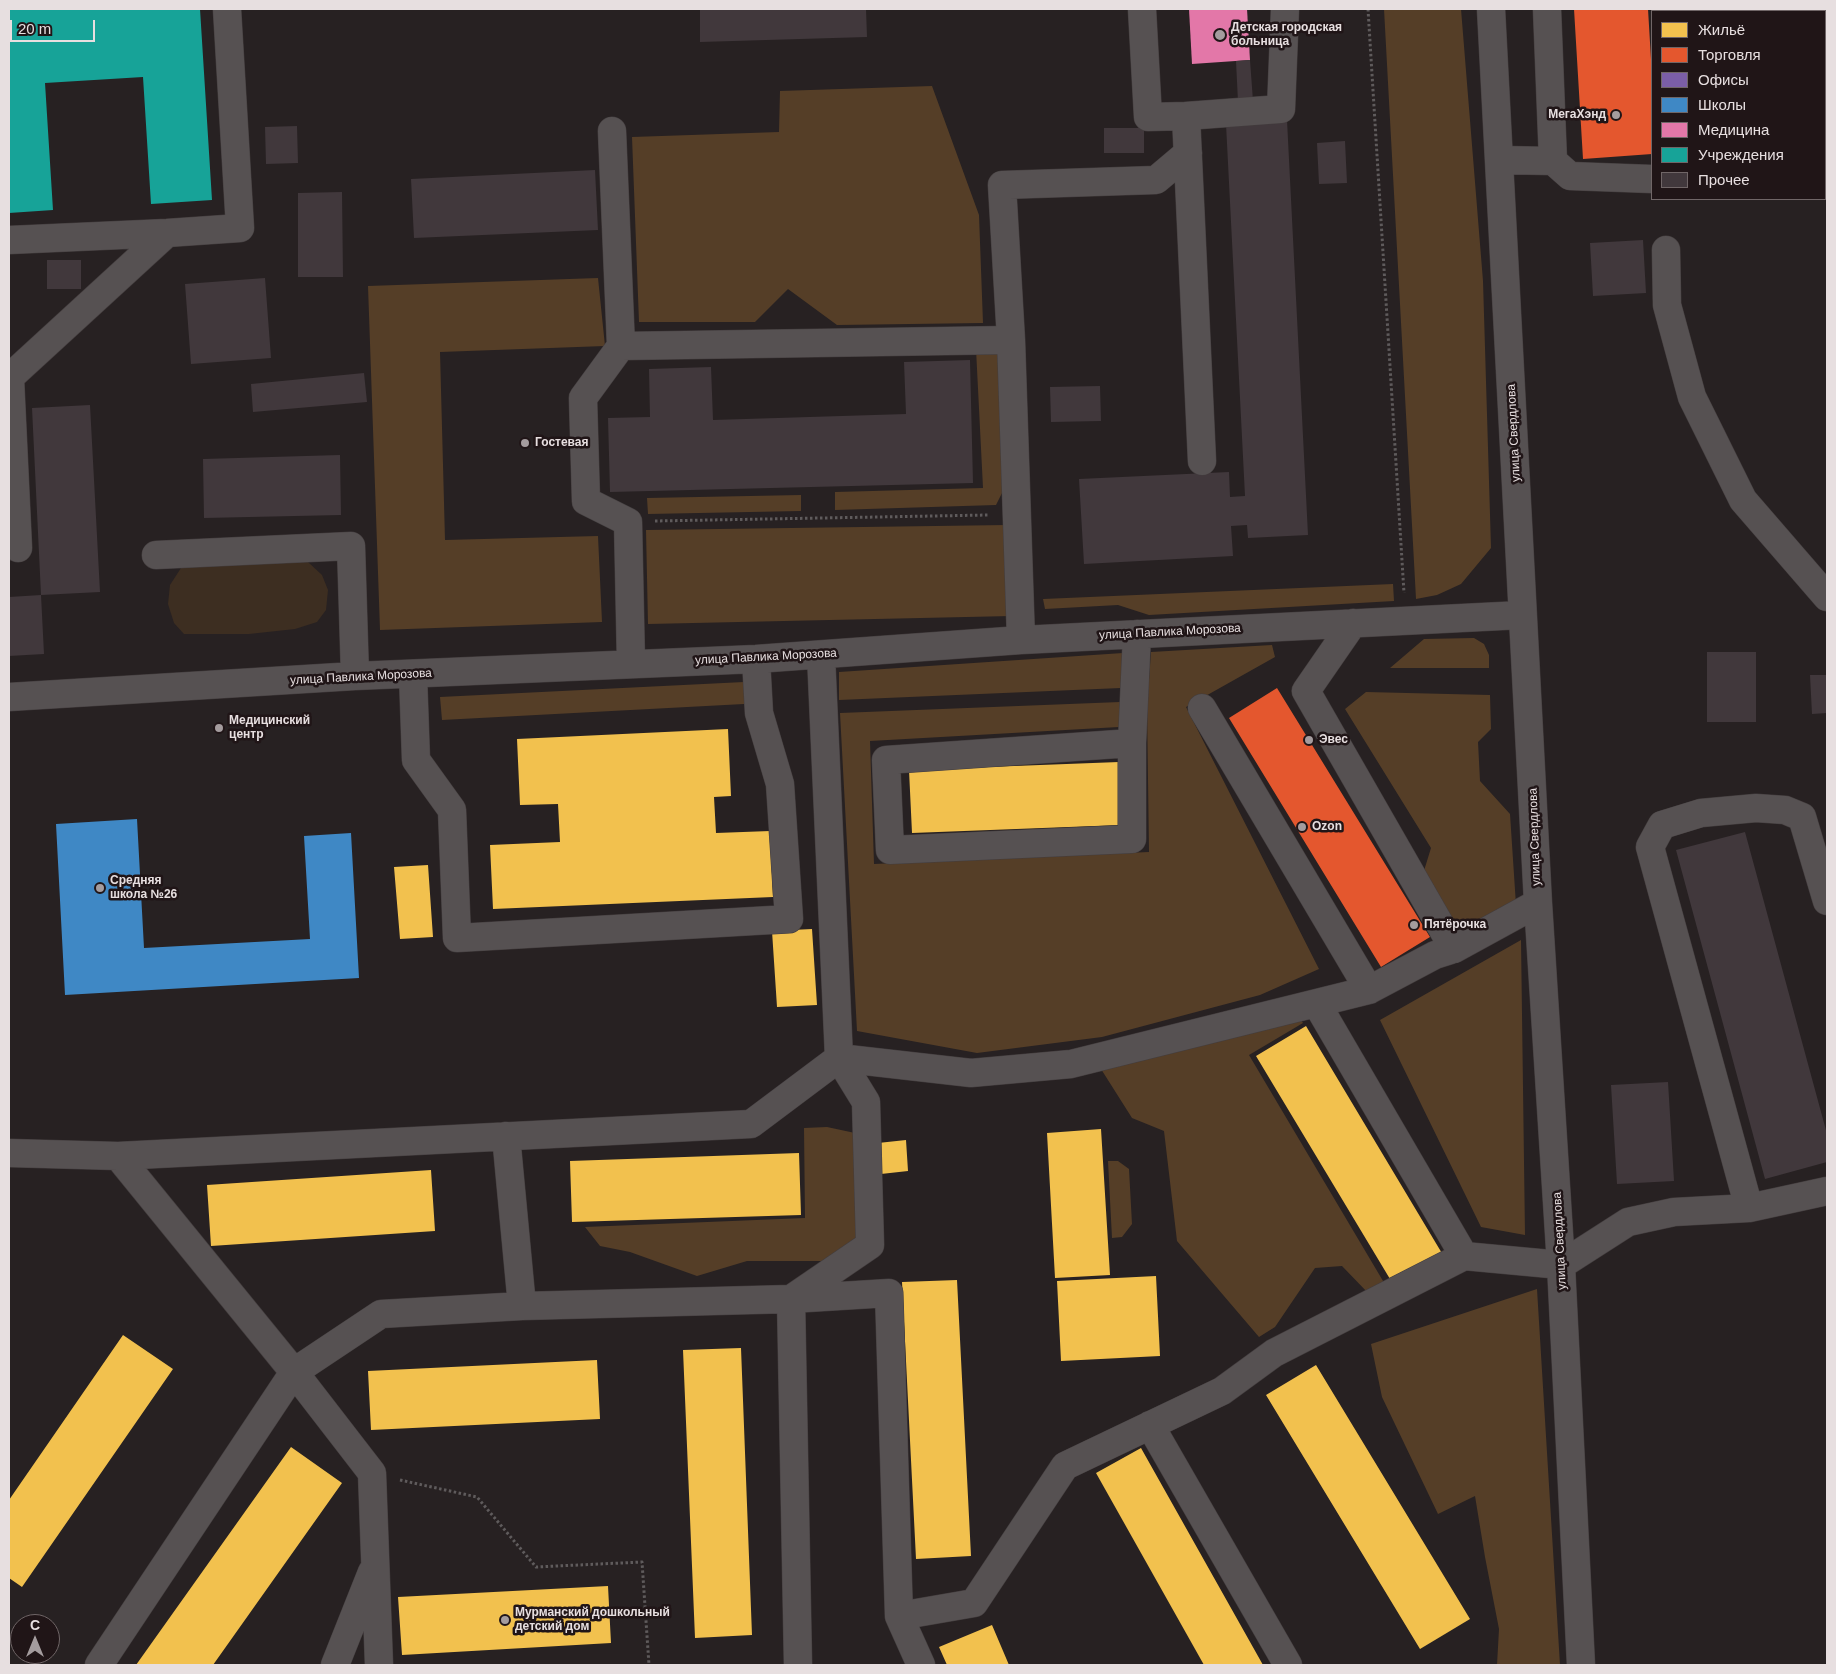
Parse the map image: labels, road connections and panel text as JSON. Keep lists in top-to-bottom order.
{
  "streets": {
    "street": ["улица Свердлова", "улица Павлика Морозова"]
  },
  "crossings": [
    ["улица Свердлова", "улица Павлика Морозова"]
  ],
  "places": [
    "Детская городская больница",
    "МегаХэнд",
    "Гостевая",
    "Медицинский центр",
    "Эвес",
    "Ozon",
    "Средняя школа №26",
    "Пятёрочка",
    "Мурманский дошкольный детский дом"
  ],
  "legend": [
    "Жильё",
    "Торговля",
    "Офисы",
    "Школы",
    "Медицина",
    "Учреждения",
    "Прочее"
  ],
  "scale_bar": "20 m",
  "north": "top"
}
